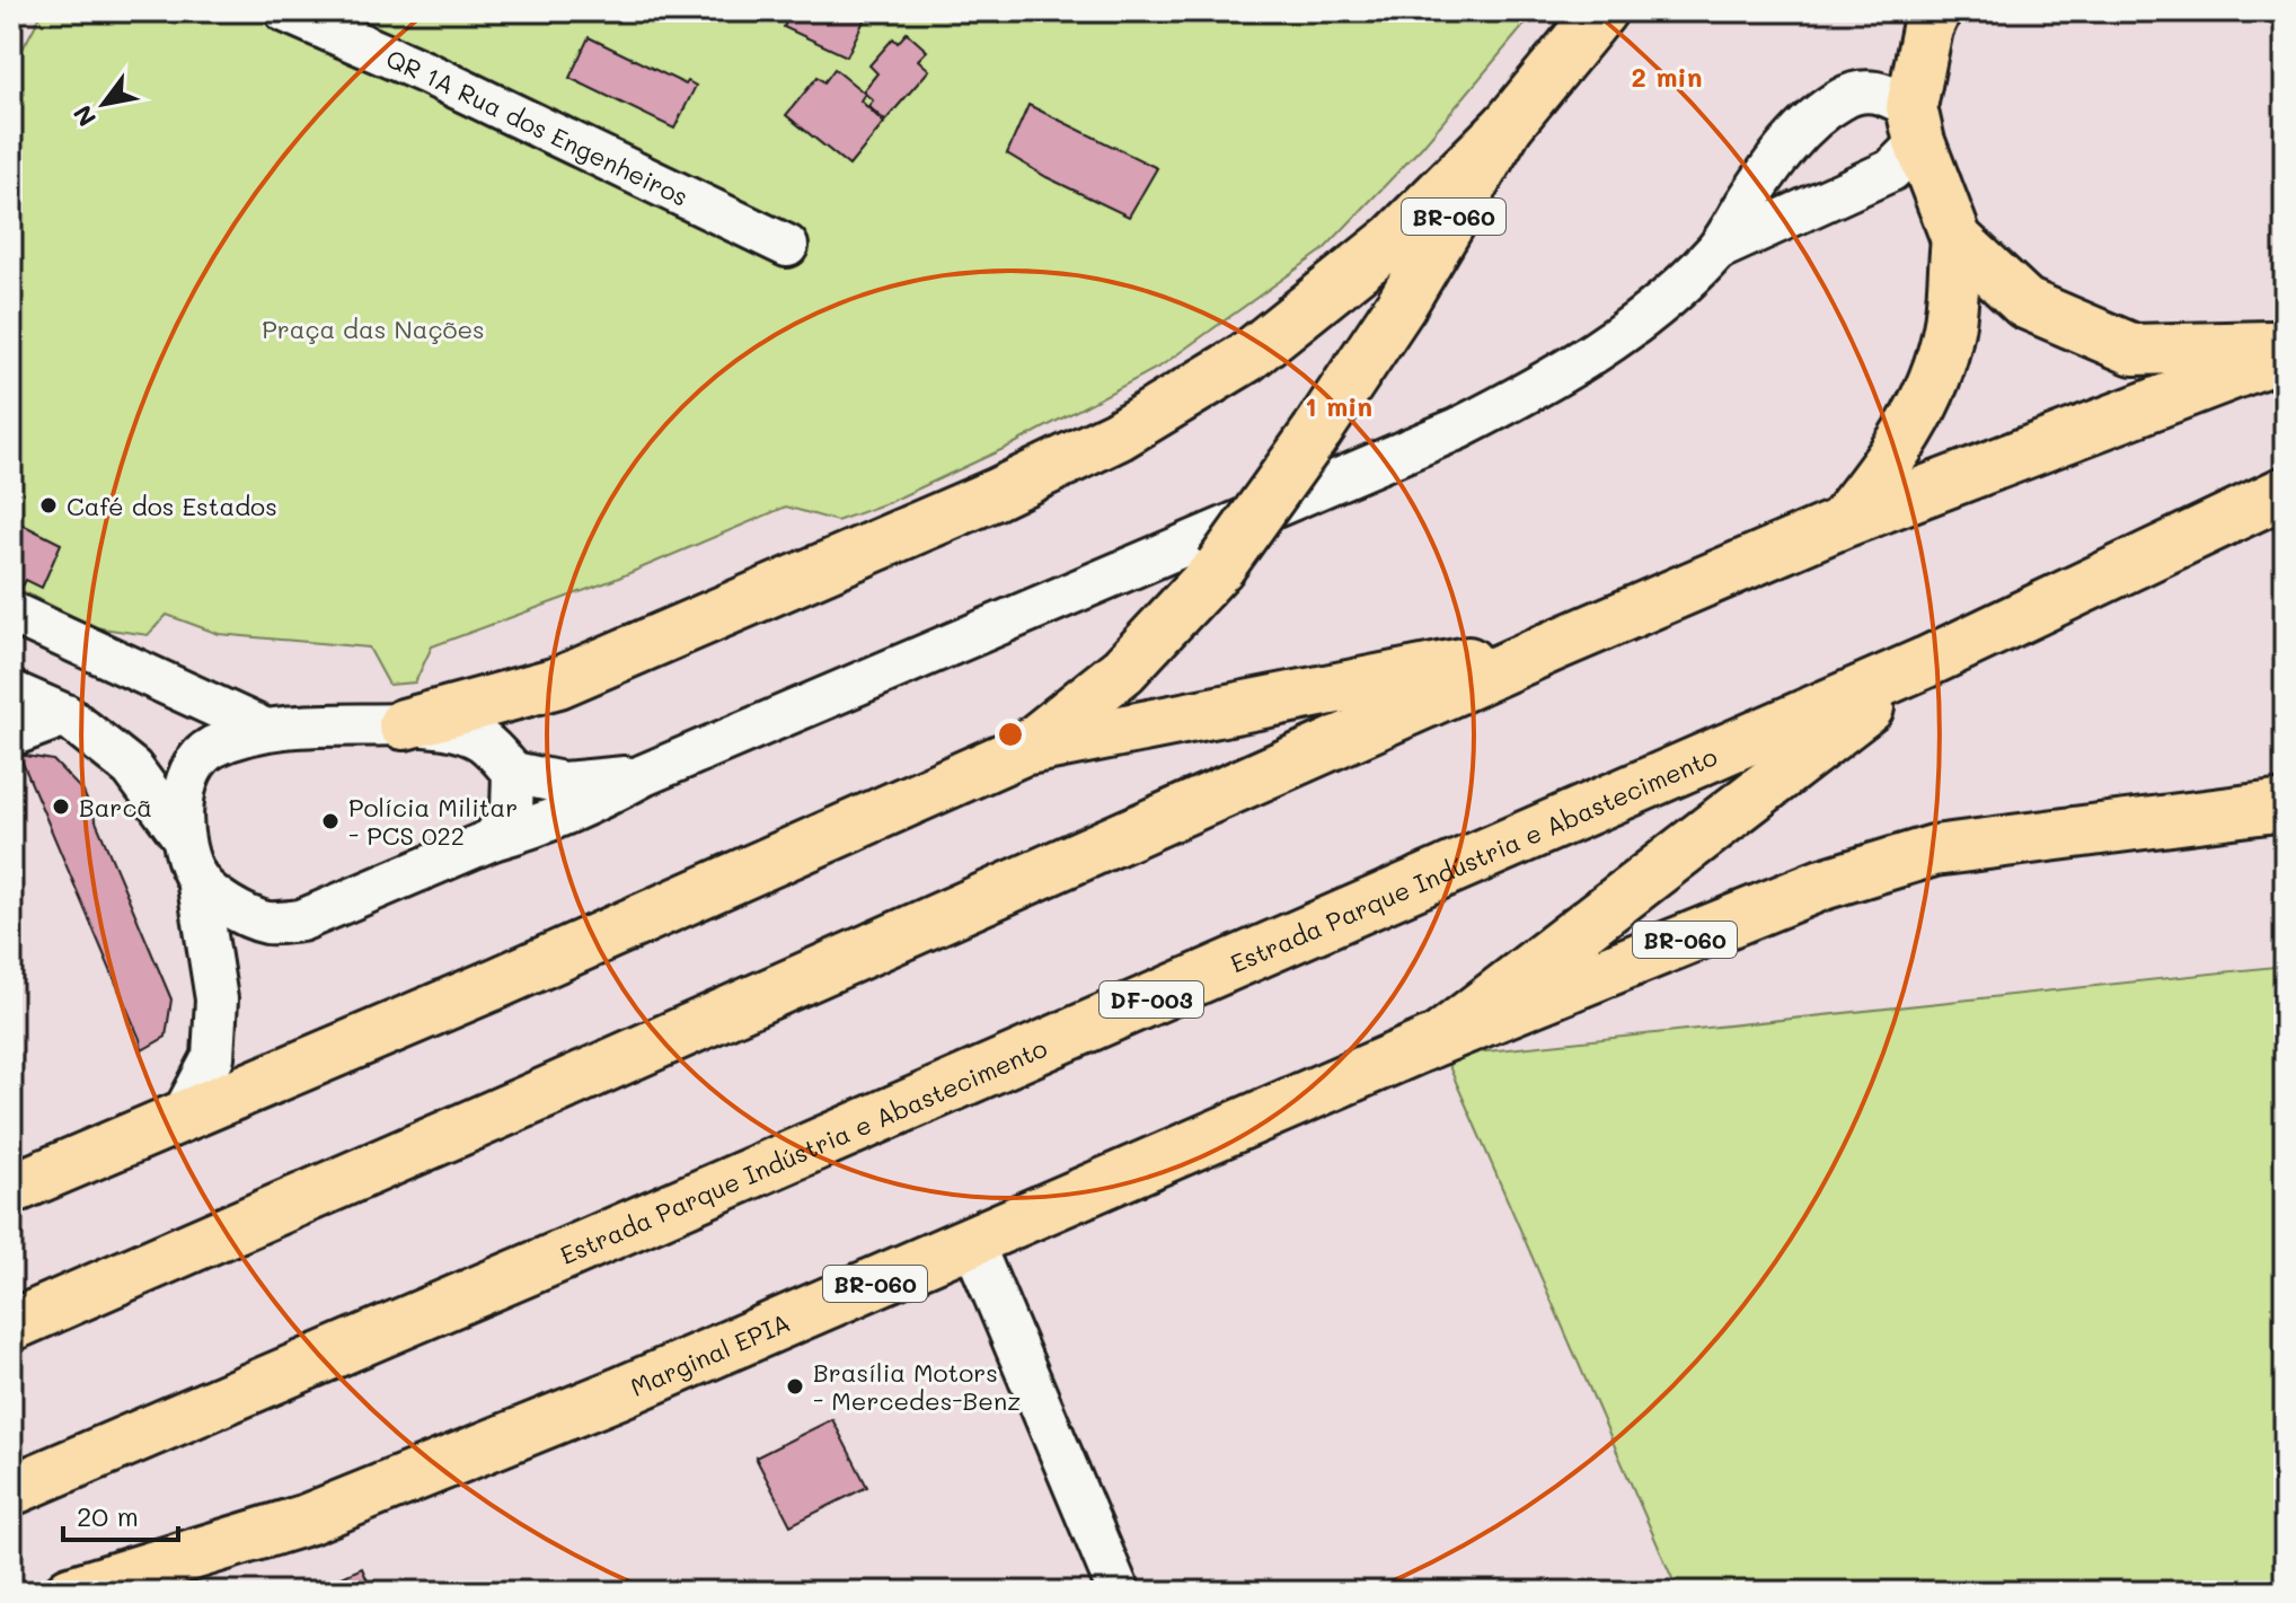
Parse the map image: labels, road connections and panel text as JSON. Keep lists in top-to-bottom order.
{
  "streets": {
    "main road": [
      "BR-060",
      "Estrada Parque Indústria e Abastecimento",
      "DF-003",
      "Marginal EPIA"
    ],
    "street": ["QR 1A Rua dos Engenheiros"]
  },
  "crossings": [
    ["BR-060", "Marginal EPIA"]
  ],
  "parks": ["Praça das Nações"],
  "places": [
    "Café dos Estados",
    "Barcã",
    "Polícia Militar - PCS 022",
    "Brasília Motors - Mercedes-Benz"
  ],
  "scale_bar": "20 m",
  "north": "bottom left",
  "rings": ["2 min", "1 min"]
}
